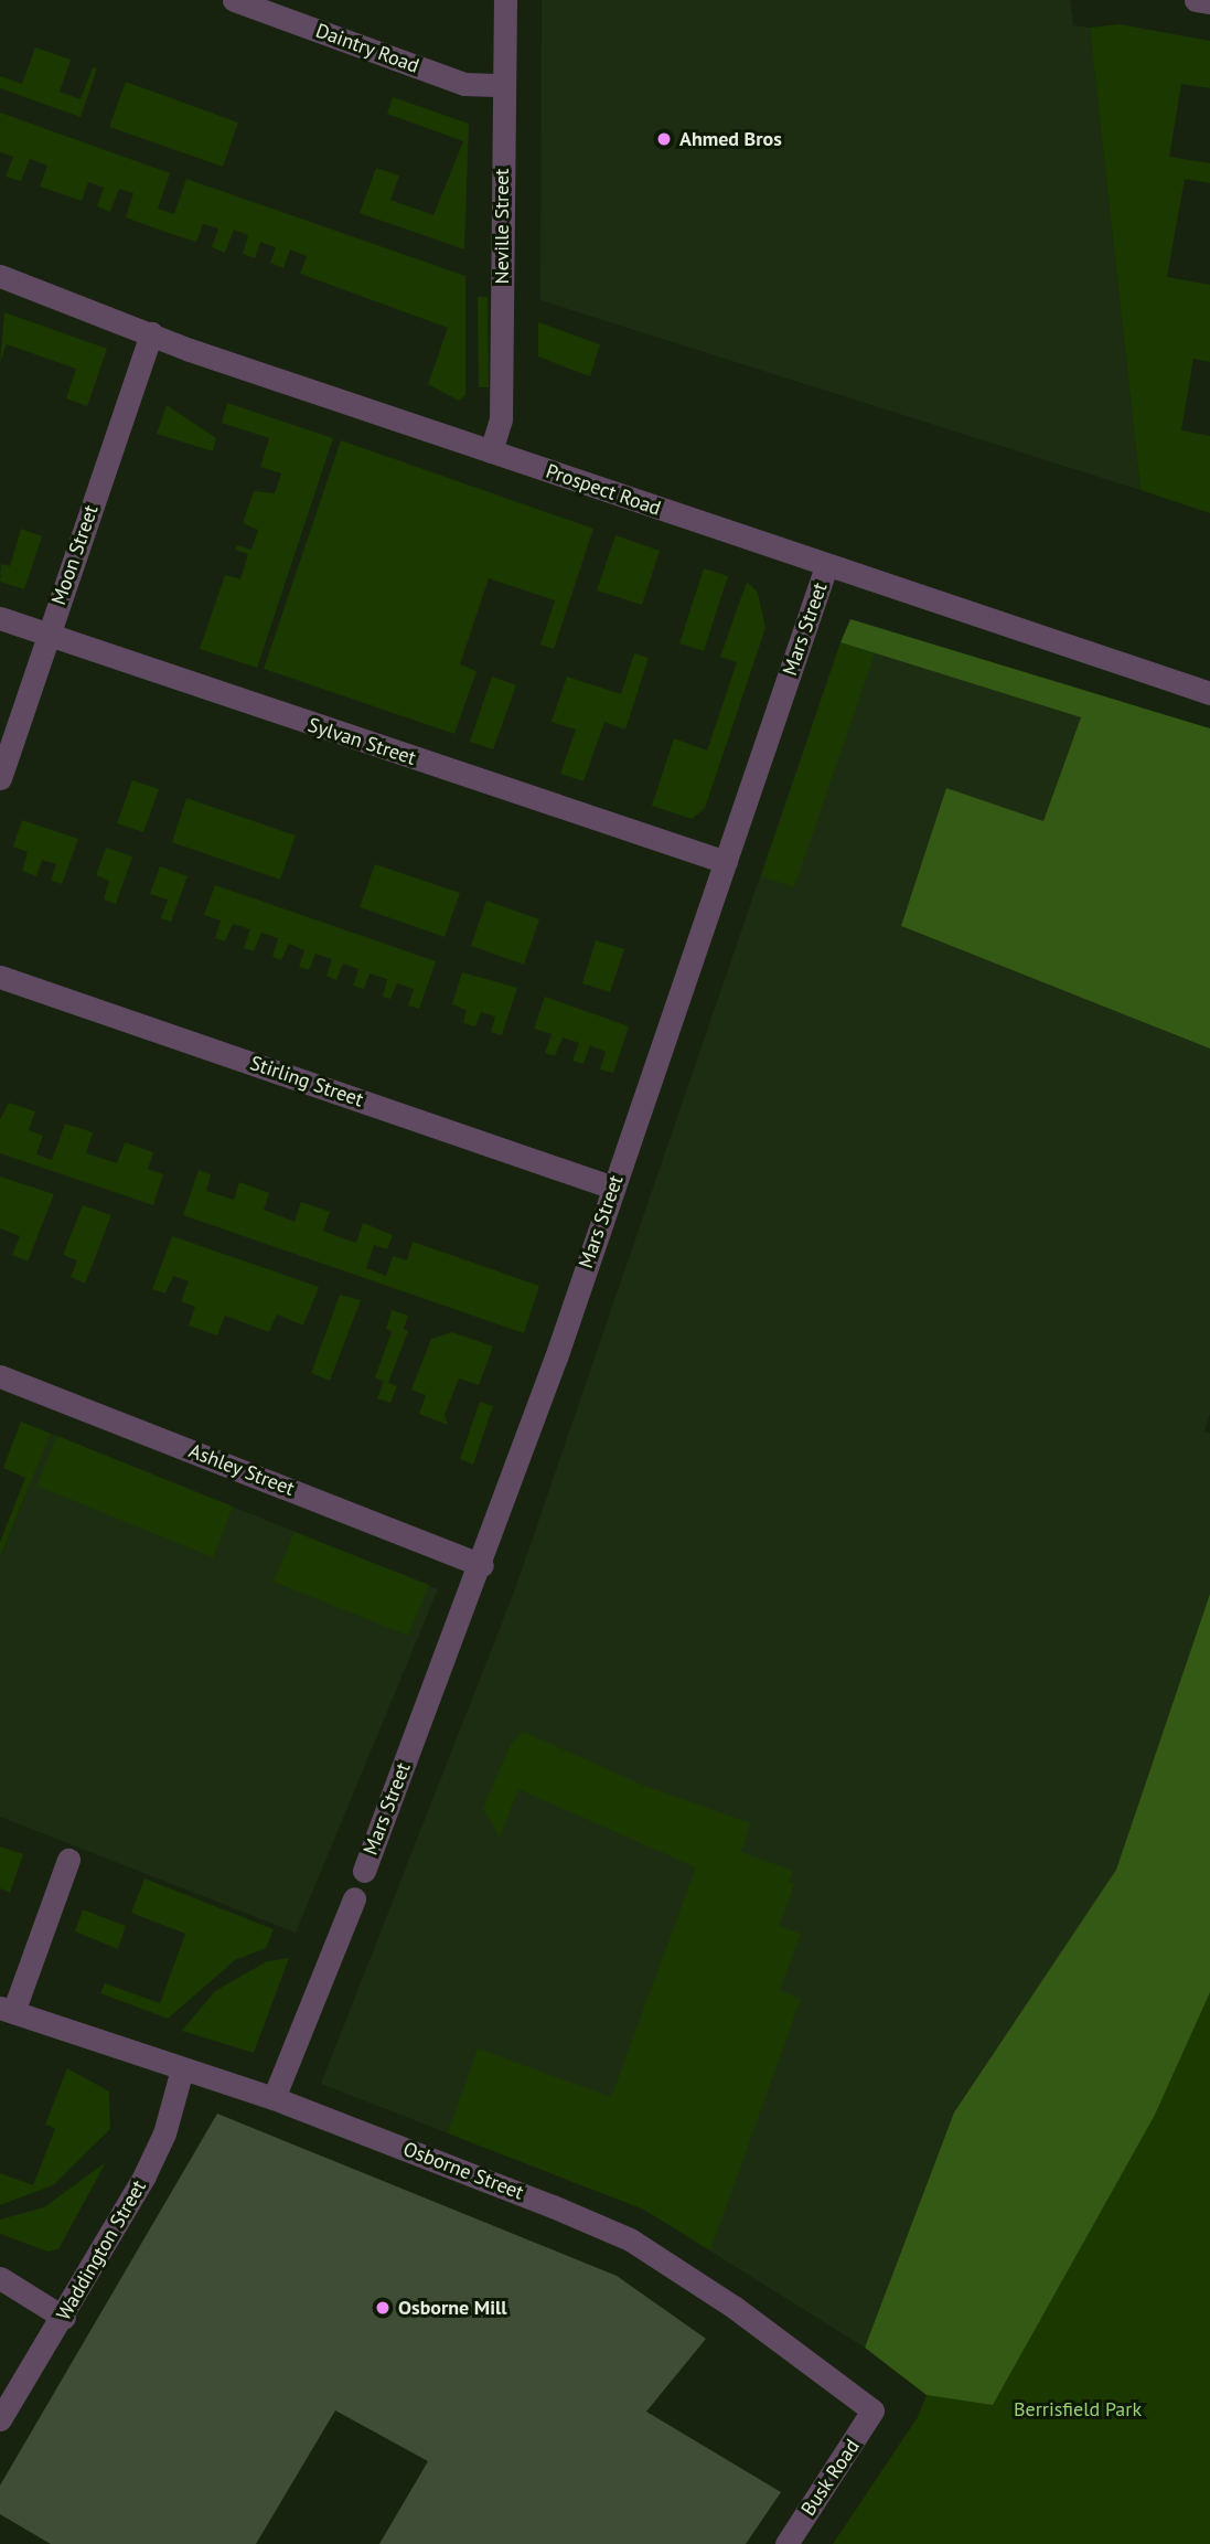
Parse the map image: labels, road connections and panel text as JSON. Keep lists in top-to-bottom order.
{
  "streets": {
    "street": [
      "Daintry Road",
      "Neville Street",
      "Prospect Road",
      "Moon Street",
      "Mars Street",
      "Sylvan Street",
      "Stirling Street",
      "Ashley Street",
      "Osborne Street",
      "Waddington Street",
      "Busk Road"
    ]
  },
  "crossings": [
    ["Daintry Road", "Neville Street"],
    ["Neville Street", "Prospect Road"],
    ["Prospect Road", "Moon Street"],
    ["Prospect Road", "Mars Street"],
    ["Moon Street", "Sylvan Street"],
    ["Mars Street", "Sylvan Street"],
    ["Mars Street", "Stirling Street"],
    ["Mars Street", "Ashley Street"],
    ["Osborne Street", "Waddington Street"],
    ["Osborne Street", "Busk Road"]
  ],
  "parks": ["Berrisfield Park"],
  "places": ["Ahmed Bros", "Osborne Mill"]
}
